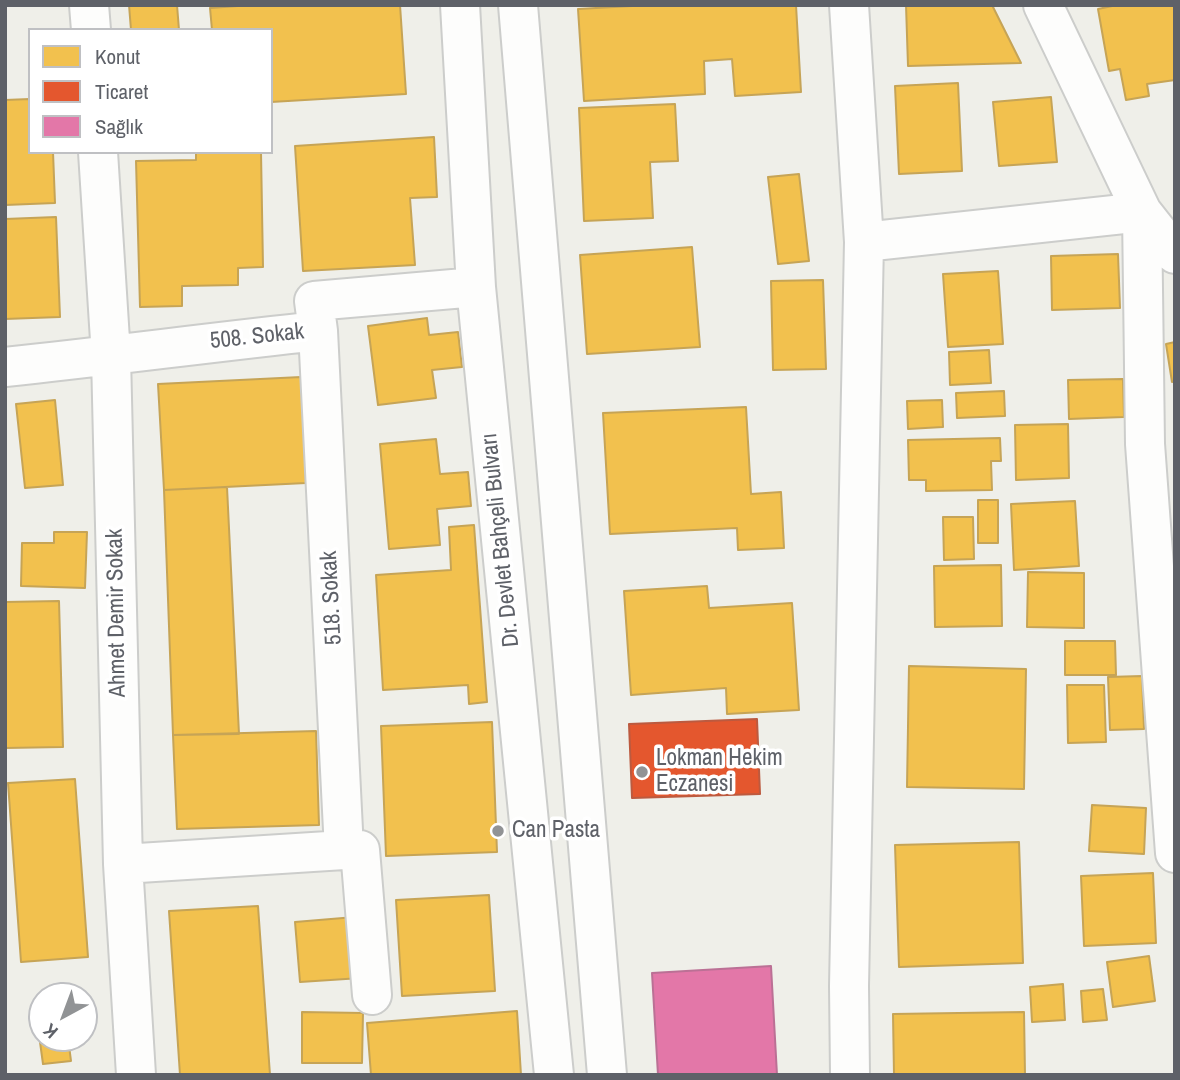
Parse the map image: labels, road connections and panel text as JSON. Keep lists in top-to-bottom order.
{
  "streets": {
    "street": [
      "508. Sokak",
      "Dr. Devlet Bahçeli Bulvarı",
      "518. Sokak",
      "Ahmet Demir Sokak"
    ]
  },
  "crossings": [
    ["508. Sokak", "Dr. Devlet Bahçeli Bulvarı"],
    ["508. Sokak", "518. Sokak"],
    ["508. Sokak", "Ahmet Demir Sokak"]
  ],
  "places": ["Lokman Hekim Eczanesi", "Can Pasta"],
  "legend": ["Konut", "Ticaret", "Sağlık"],
  "north": "bottom left"
}
